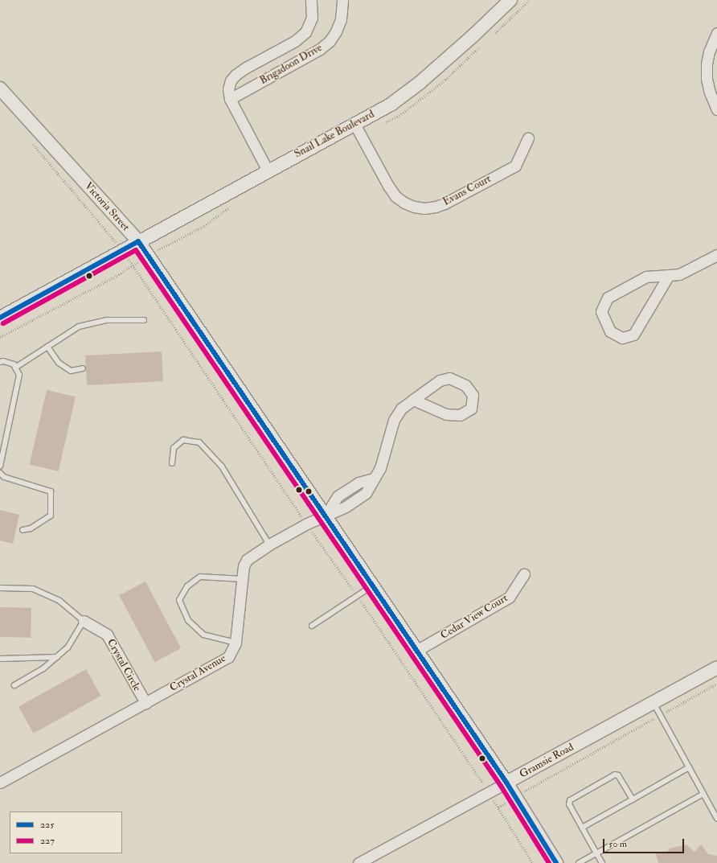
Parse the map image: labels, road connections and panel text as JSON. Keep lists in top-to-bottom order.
{
  "streets": {
    "street": [
      "Brigadoon Drive",
      "Snail Lake Boulevard",
      "Evans Court",
      "Victoria Street",
      "Cedar View Court",
      "Crystal Circle",
      "Crystal Avenue",
      "Gramsie Road"
    ]
  },
  "crossings": [
    ["Brigadoon Drive", "Snail Lake Boulevard"],
    ["Snail Lake Boulevard", "Evans Court"],
    ["Snail Lake Boulevard", "Victoria Street"],
    ["Victoria Street", "Cedar View Court"],
    ["Victoria Street", "Crystal Avenue"],
    ["Victoria Street", "Gramsie Road"],
    ["Crystal Circle", "Crystal Avenue"]
  ],
  "lines": ["transit line 225", "transit line 227"],
  "legend": ["225", "227"],
  "scale_bar": "50 m"
}
